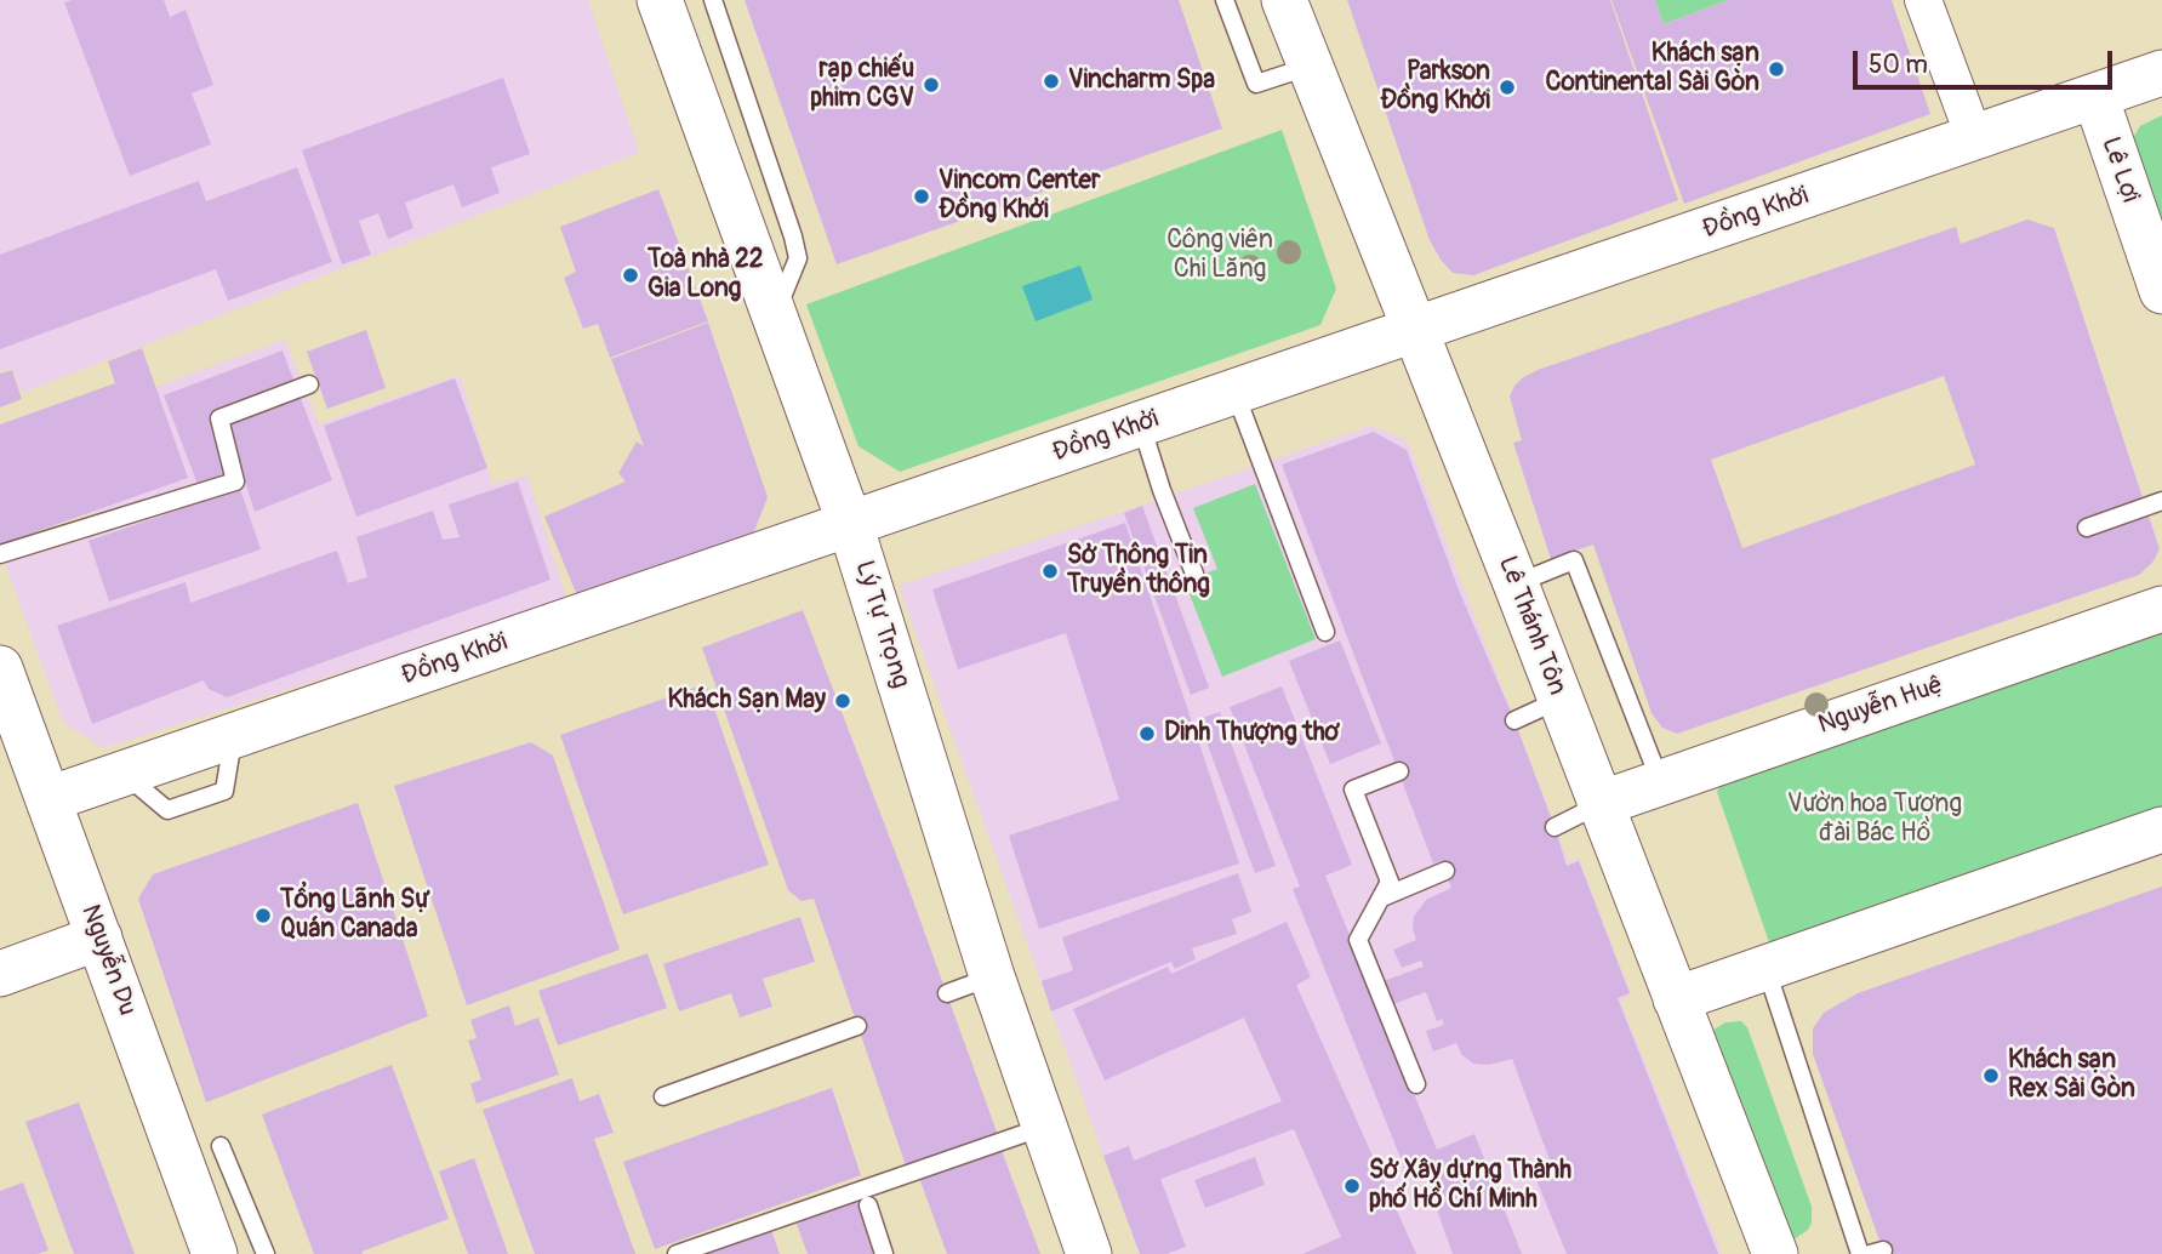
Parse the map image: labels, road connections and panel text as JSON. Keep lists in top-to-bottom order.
{
  "streets": {
    "street": [
      "Lê Lợi",
      "Ðồng Khởi",
      "Lý Tự Trọng",
      "Lê Thánh Tôn",
      "Nguyễn Huệ",
      "Nguyễn Du"
    ]
  },
  "crossings": [
    ["Lê Lợi", "Ðồng Khởi"],
    ["Ðồng Khởi", "Lý Tự Trọng"],
    ["Ðồng Khởi", "Lê Thánh Tôn"],
    ["Ðồng Khởi", "Nguyễn Du"],
    ["Lê Thánh Tôn", "Nguyễn Huệ"]
  ],
  "parks": ["Công viên Chi Lăng", "Vườn hoa Tượng đài Bác Hồ"],
  "places": [
    "Khách sạn Continental Sài Gòn",
    "Vincharm Spa",
    "rạp chiếu phim CGV",
    "Parkson Đồng Khởi",
    "Vincom Center Đồng Khởi",
    "Toà nhà 22 Gia Long",
    "Sở Thông Tin Truyền thông",
    "Khách Sạn May",
    "Dinh Thượng thơ",
    "Tổng Lãnh Sự Quán Canada",
    "Khách sạn Rex Sài Gòn",
    "Sở Xây dựng Thành phố Hồ Chí Minh"
  ],
  "scale_bar": "50 m"
}
